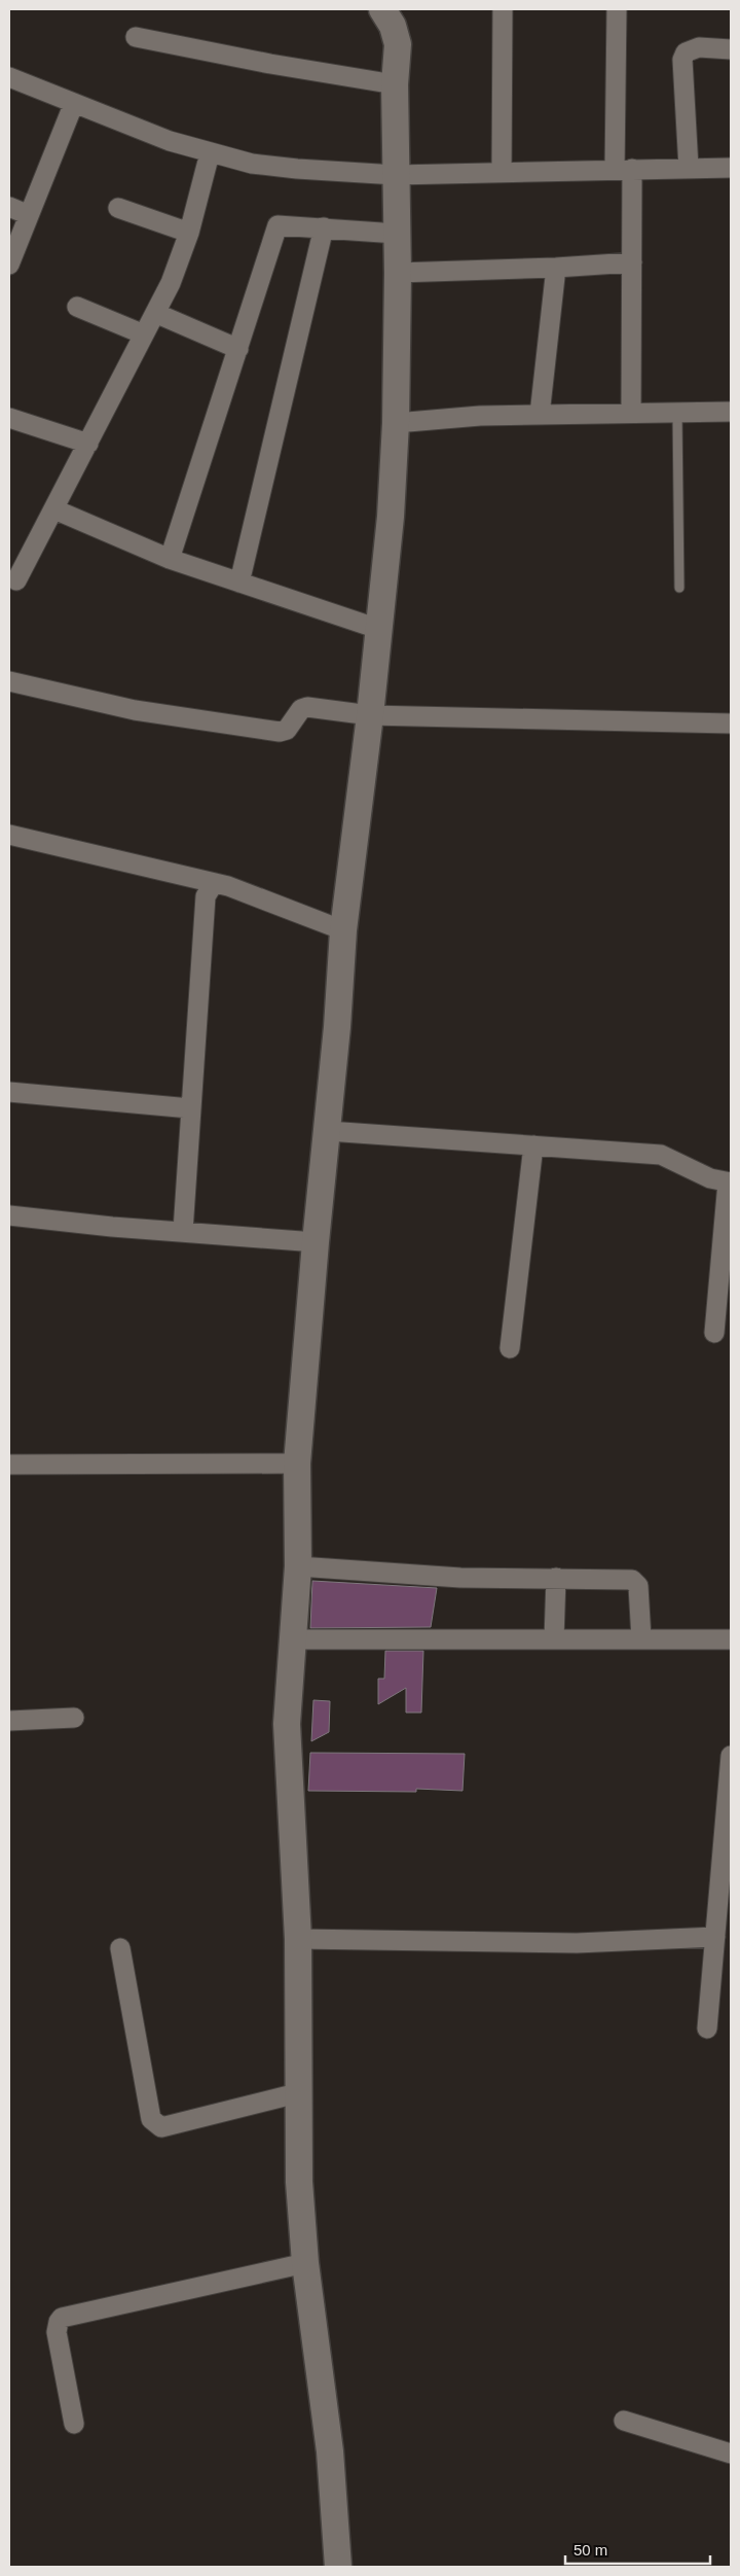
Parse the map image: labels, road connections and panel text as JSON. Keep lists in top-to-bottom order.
{
  "scale_bar": "50 m"
}
